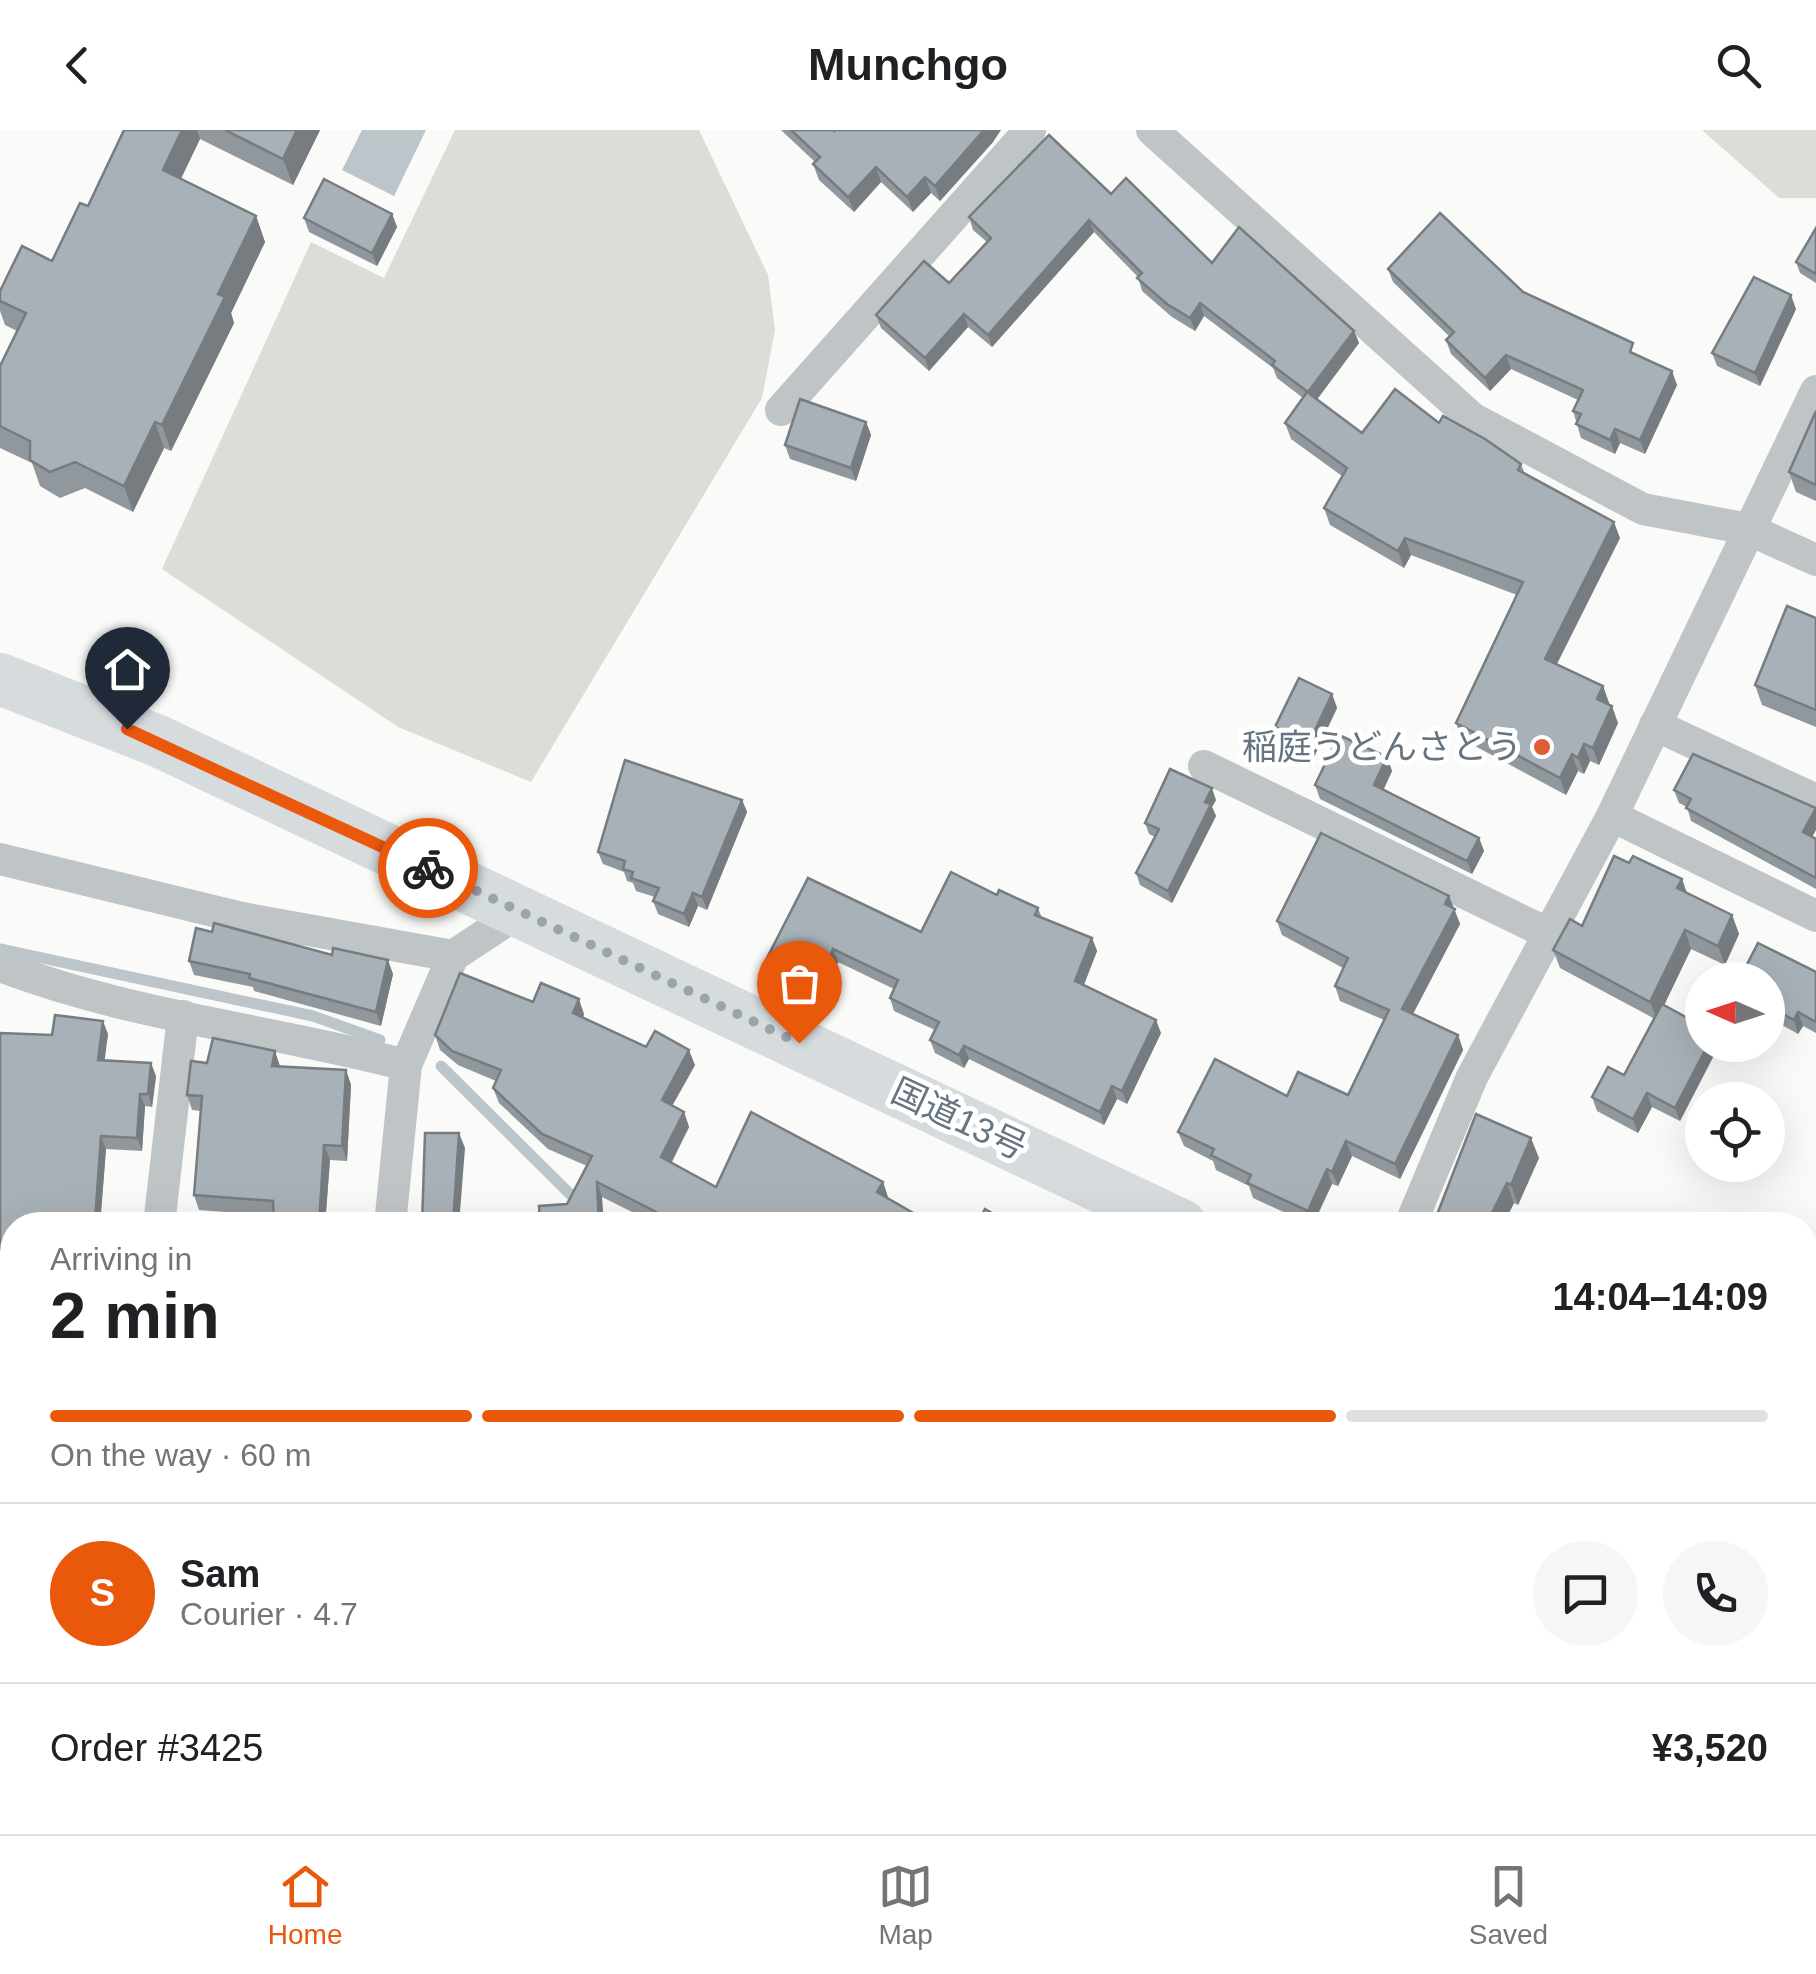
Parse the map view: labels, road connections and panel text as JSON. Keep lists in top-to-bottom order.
{
  "streets": {
    "highway": ["国道13号"]
  },
  "places": ["稲庭うどんさとう"],
  "north": "left",
  "page": {
    "header": "Munchgo",
    "heading": ["2 min", "Arriving in", "14:04–14:09"],
    "panel": [
      "Sam",
      "Courier · 4.7",
      "Order #3425",
      "¥3,520"
    ],
    "bar": "On the way · 60 m",
    "round": "S",
    "tabs": ["Home", "Map", "Saved"]
  }
}
